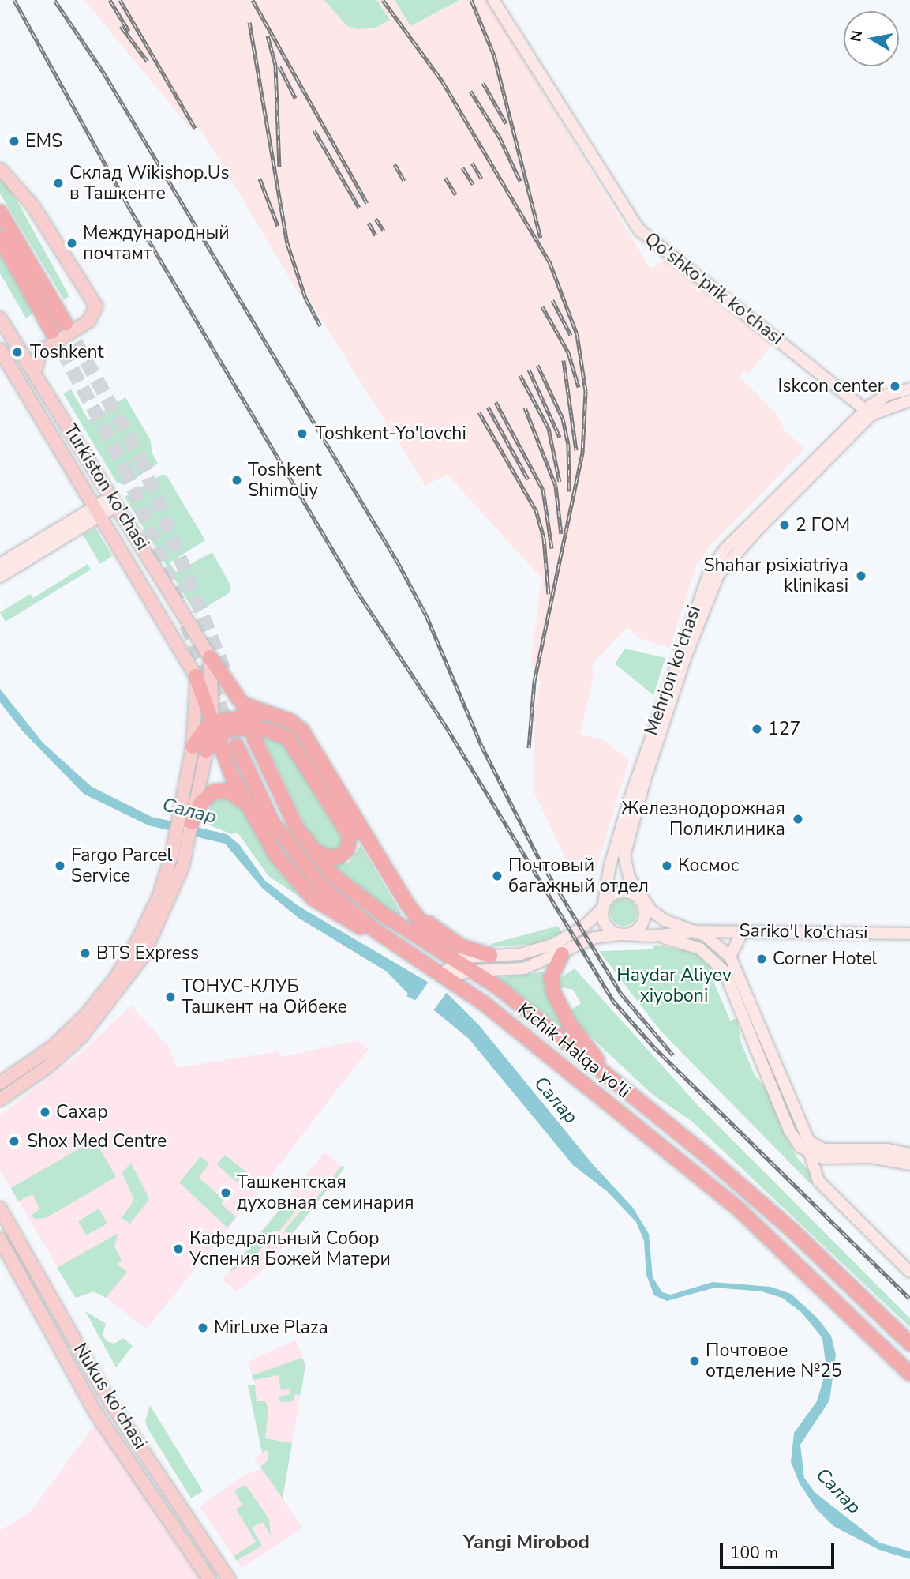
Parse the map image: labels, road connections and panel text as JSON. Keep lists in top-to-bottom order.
{
  "streets": {
    "highway": ["Kichik Halqa yo'li"],
    "main road": [
      "Qo'shko'prik ko'chasi",
      "Turkiston ko'chasi",
      "Mehrjon ko'chasi",
      "Sariko'l ko'chasi",
      "Nukus ko'chasi"
    ]
  },
  "crossings": [
    ["Qo'shko'prik ko'chasi", "Mehrjon ko'chasi"],
    ["Mehrjon ko'chasi", "Sariko'l ko'chasi"],
    ["Sariko'l ko'chasi", "Kichik Halqa yo'li"]
  ],
  "districts": ["Yangi Mirobod"],
  "water": ["Салар"],
  "parks": ["Haydar Aliyev xiyoboni"],
  "places": [
    "EMS",
    "Склад Wikishop.Us в Ташкенте",
    "Международный почтамт",
    "Toshkent",
    "Iskcon center",
    "Toshkent-Yo'lovchi",
    "Toshkent Shimoliy",
    "2 ГОМ",
    "Shahar psixiatriya klinikasi",
    "127",
    "Железнодорожная Поликлиника",
    "Fargo Parcel Service",
    "Космоc",
    "Почтовый багажный отдел",
    "BTS Express",
    "Corner Hotel",
    "ТОНУС-КЛУБ Ташкент на Ойбеке",
    "Сахар",
    "Shox Med Centre",
    "Ташкентская духовная семинария",
    "Кафедральный Собор Успения Божeй Матери",
    "MirLuxe Plaza",
    "Почтовое отделение №25"
  ],
  "scale_bar": "100 m",
  "north": "left"
}
